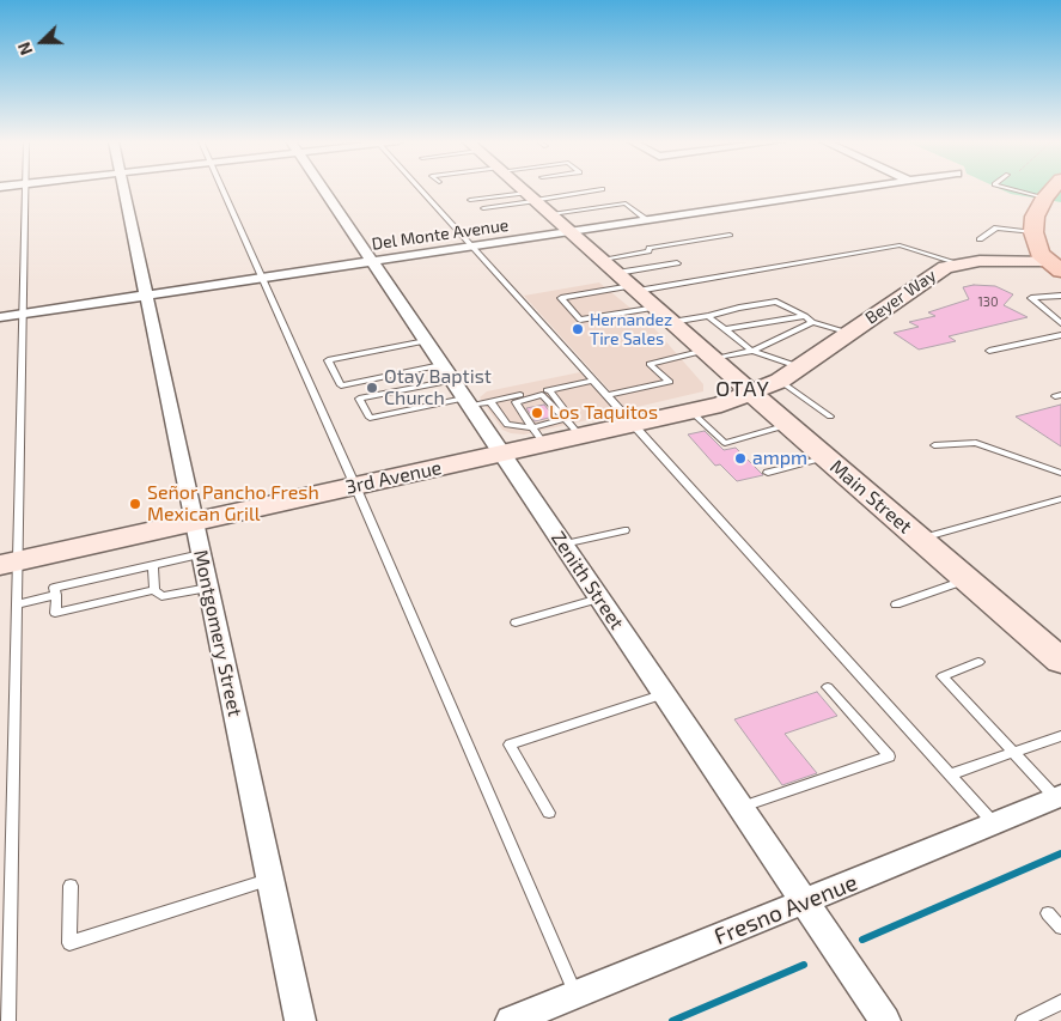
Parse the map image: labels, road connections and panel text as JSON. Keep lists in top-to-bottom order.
{
  "streets": {
    "main road": ["Beyer Way", "3rd Avenue", "Main Street"],
    "street": [
      "Del Monte Avenue",
      "Zenith Street",
      "Montgomery Street",
      "Fresno Avenue"
    ]
  },
  "crossings": [
    ["Del Monte Avenue", "Main Street"],
    ["Del Monte Avenue", "Zenith Street"],
    ["Del Monte Avenue", "Montgomery Street"],
    ["Beyer Way", "3rd Avenue"],
    ["Beyer Way", "Main Street"],
    ["3rd Avenue", "Main Street"],
    ["3rd Avenue", "Zenith Street"],
    ["3rd Avenue", "Montgomery Street"],
    ["Zenith Street", "Fresno Avenue"]
  ],
  "districts": ["OTAY"],
  "places": [
    "Hernandez Tire Sales",
    "Otay Baptist Church",
    "Los Taquitos",
    "ampm",
    "Señor Pancho Fresh Mexican Grill"
  ],
  "house_numbers": ["130"],
  "north": "left"
}
